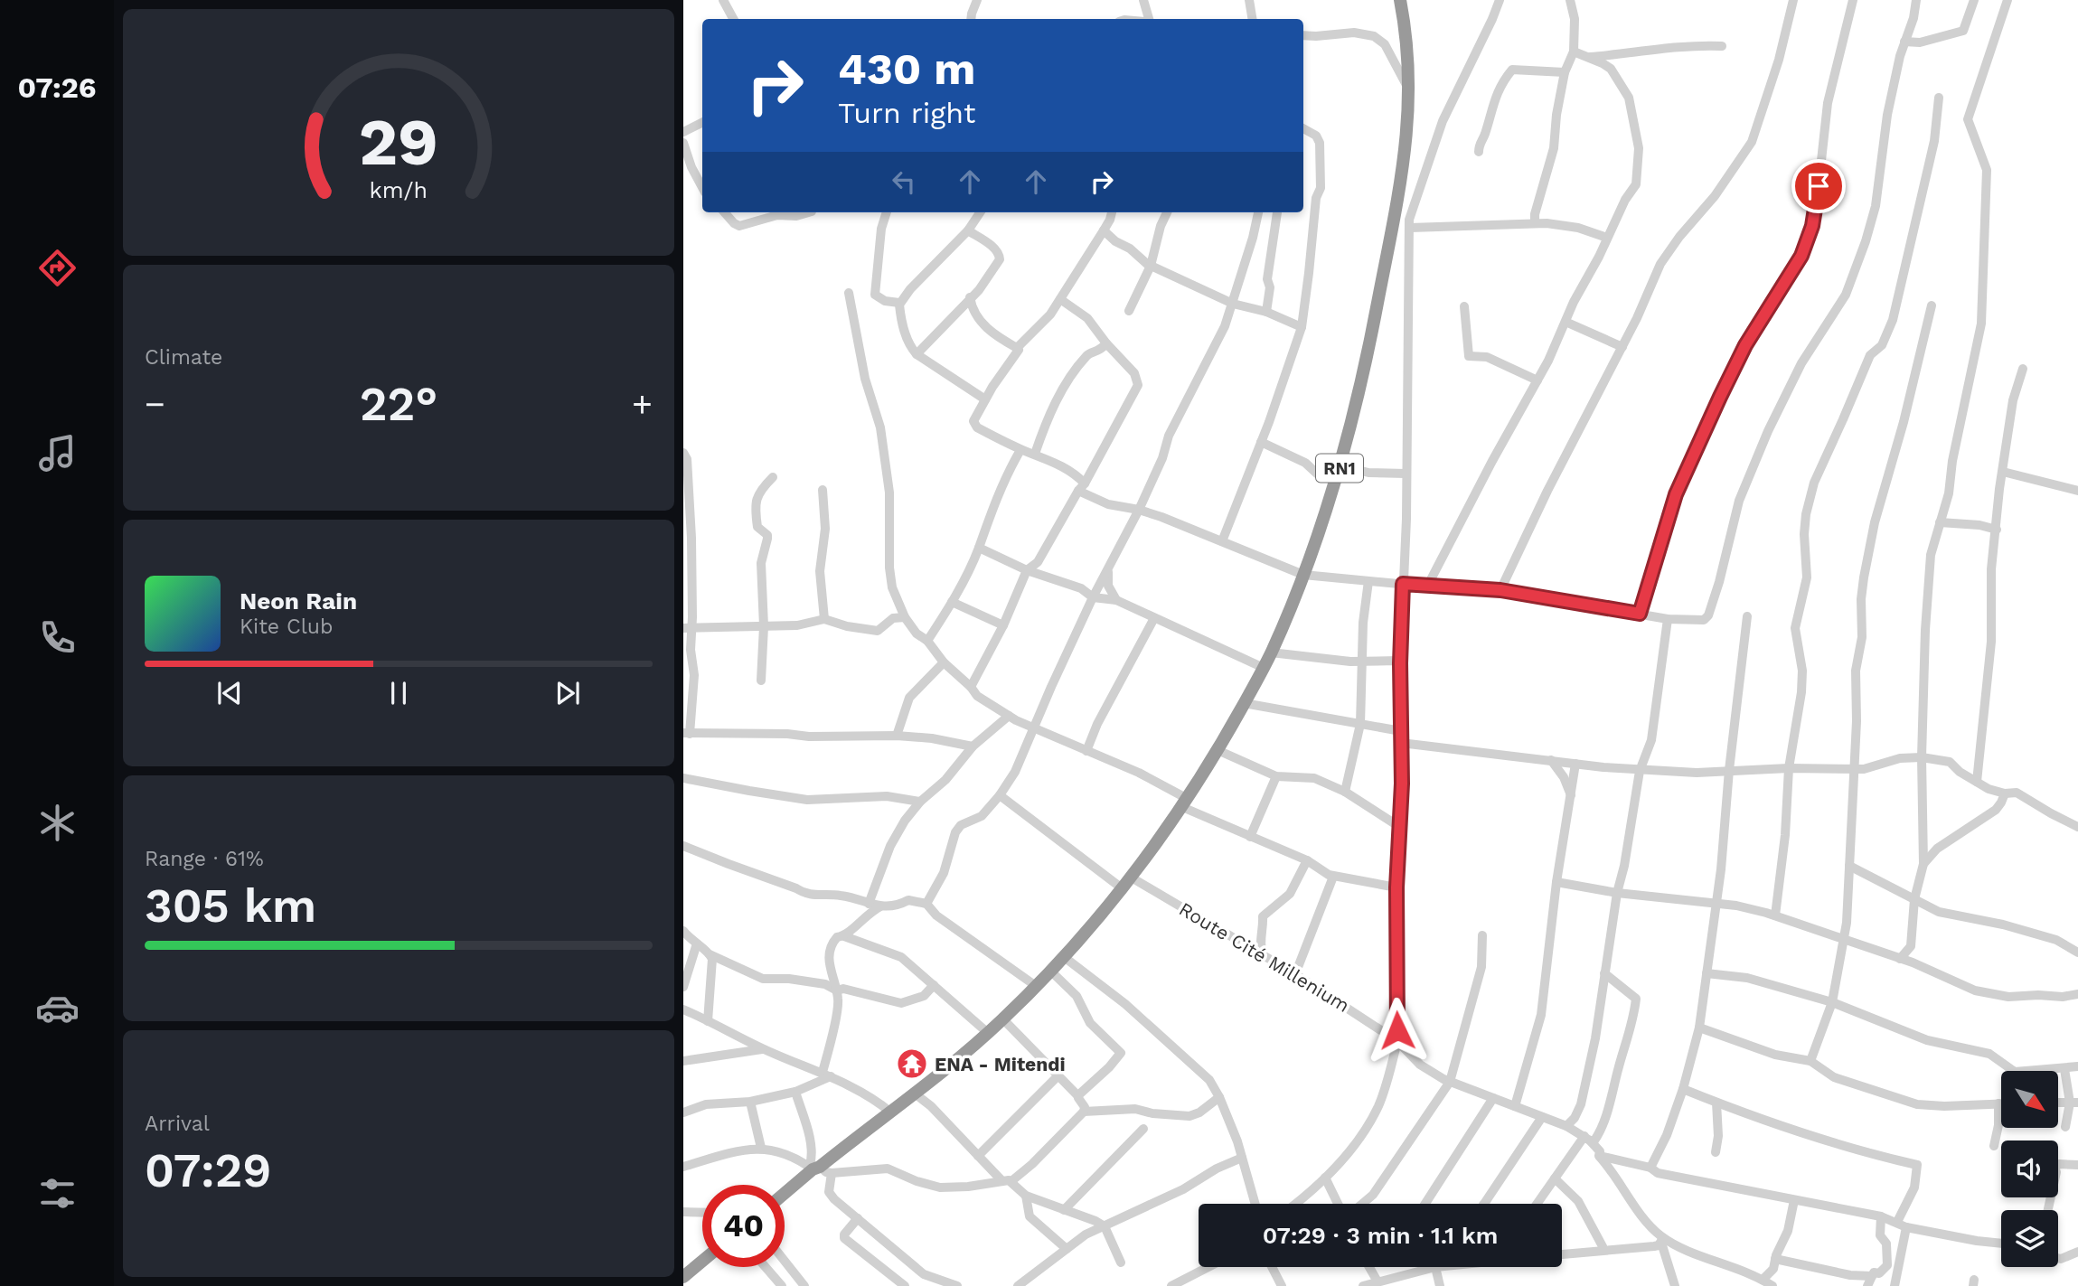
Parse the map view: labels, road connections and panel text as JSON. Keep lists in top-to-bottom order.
{
  "streets": {
    "highway": ["RN1"],
    "street": ["Route Cité Millenium"]
  },
  "crossings": [
    ["RN1", "Route Cité Millenium"]
  ],
  "places": {
    "temple": ["ENA - Mitendi"]
  },
  "north": "bottom right",
  "page": {
    "tabs": "07:26",
    "turn": ["430 m", "Turn right"],
    "tile": [
      "Climate",
      ["Range · 61%", "305 km"],
      ["Arrival", "07:29"]
    ],
    "heat": ["−", "22°", "+"],
    "song": ["Neon Rain", "Kite Club"],
    "limit": "40",
    "trip": "07:29 · 3 min · 1.1 km",
    "gauge": ["29", "km/h"]
  }
}
